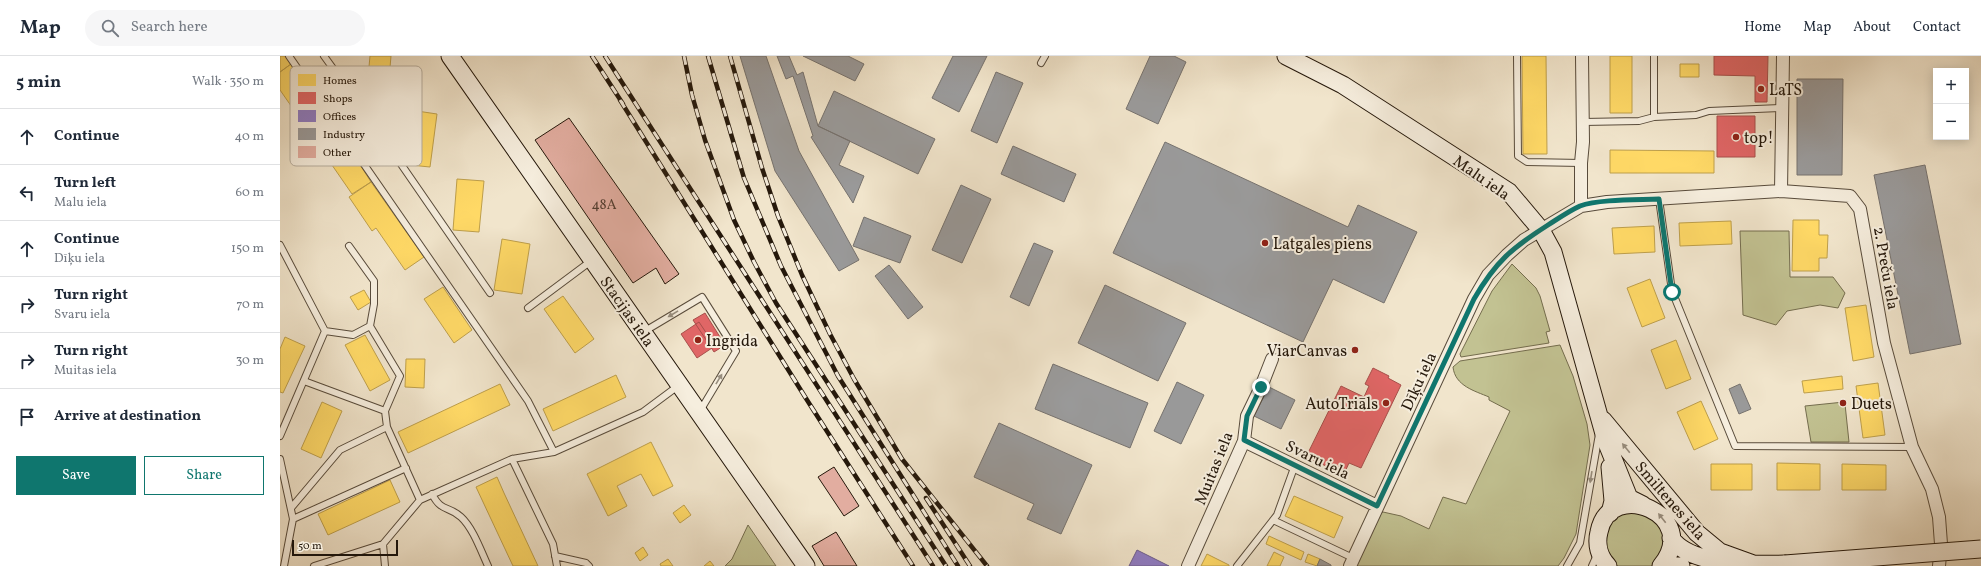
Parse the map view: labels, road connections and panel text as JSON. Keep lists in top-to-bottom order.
{
  "streets": {
    "street": [
      "Malu iela",
      "2. Preču iela",
      "Stacijas iela",
      "Dīķu iela",
      "Svaru iela",
      "Muitas iela",
      "Smiltenes iela"
    ]
  },
  "crossings": [
    ["Malu iela", "Dīķu iela"],
    ["Malu iela", "Smiltenes iela"],
    ["Dīķu iela", "Svaru iela"],
    ["Dīķu iela", "Smiltenes iela"],
    ["Svaru iela", "Muitas iela"]
  ],
  "places": [
    "LaTS",
    "top!",
    "Latgales piens",
    "Ingrida",
    "ViarCanvas",
    "AutoTriāls",
    "Duets"
  ],
  "house_numbers": ["48A"],
  "legend": [
    "Homes",
    "Shops",
    "Offices",
    "Industry",
    "Other"
  ],
  "scale_bar": "50 m",
  "page": {
    "header": "Map",
    "search": "Search here",
    "nav": [
      "Home",
      "Map",
      "About",
      "Contact"
    ],
    "heading": ["5 min", "Walk · 350 m"],
    "map_buttons": ["+", "−"],
    "list": [
      ["Continue", "40 m"],
      ["Turn left", "Malu iela", "60 m"],
      ["Continue", "Dīķu iela", "150 m"],
      ["Turn right", "Svaru iela", "70 m"],
      ["Turn right", "Muitas iela", "30 m"],
      "Arrive at destination"
    ],
    "buttons": ["Save", "Share"],
    "scale": "50 m"
  }
}
